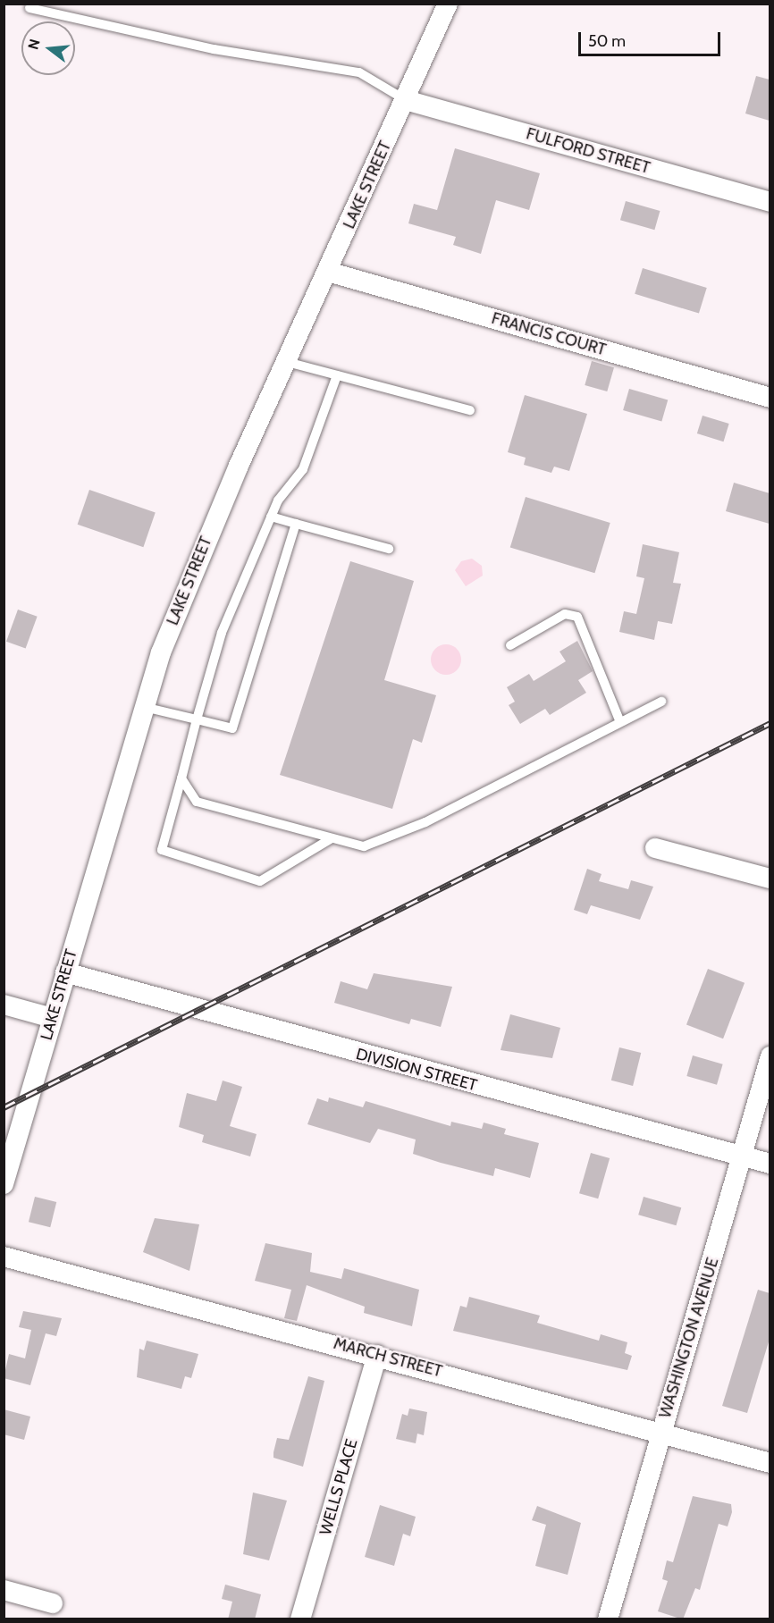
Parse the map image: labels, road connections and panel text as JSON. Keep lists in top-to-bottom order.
{
  "streets": {
    "street": [
      "FULFORD STREET",
      "LAKE STREET",
      "FRANCIS COURT",
      "DIVISION STREET",
      "WASHINGTON AVENUE",
      "MARCH STREET",
      "WELLS PLACE"
    ]
  },
  "crossings": [
    ["FULFORD STREET", "LAKE STREET"],
    ["LAKE STREET", "FRANCIS COURT"],
    ["LAKE STREET", "DIVISION STREET"],
    ["DIVISION STREET", "WASHINGTON AVENUE"],
    ["WASHINGTON AVENUE", "MARCH STREET"],
    ["MARCH STREET", "WELLS PLACE"]
  ],
  "scale_bar": "50 m",
  "north": "left"
}
